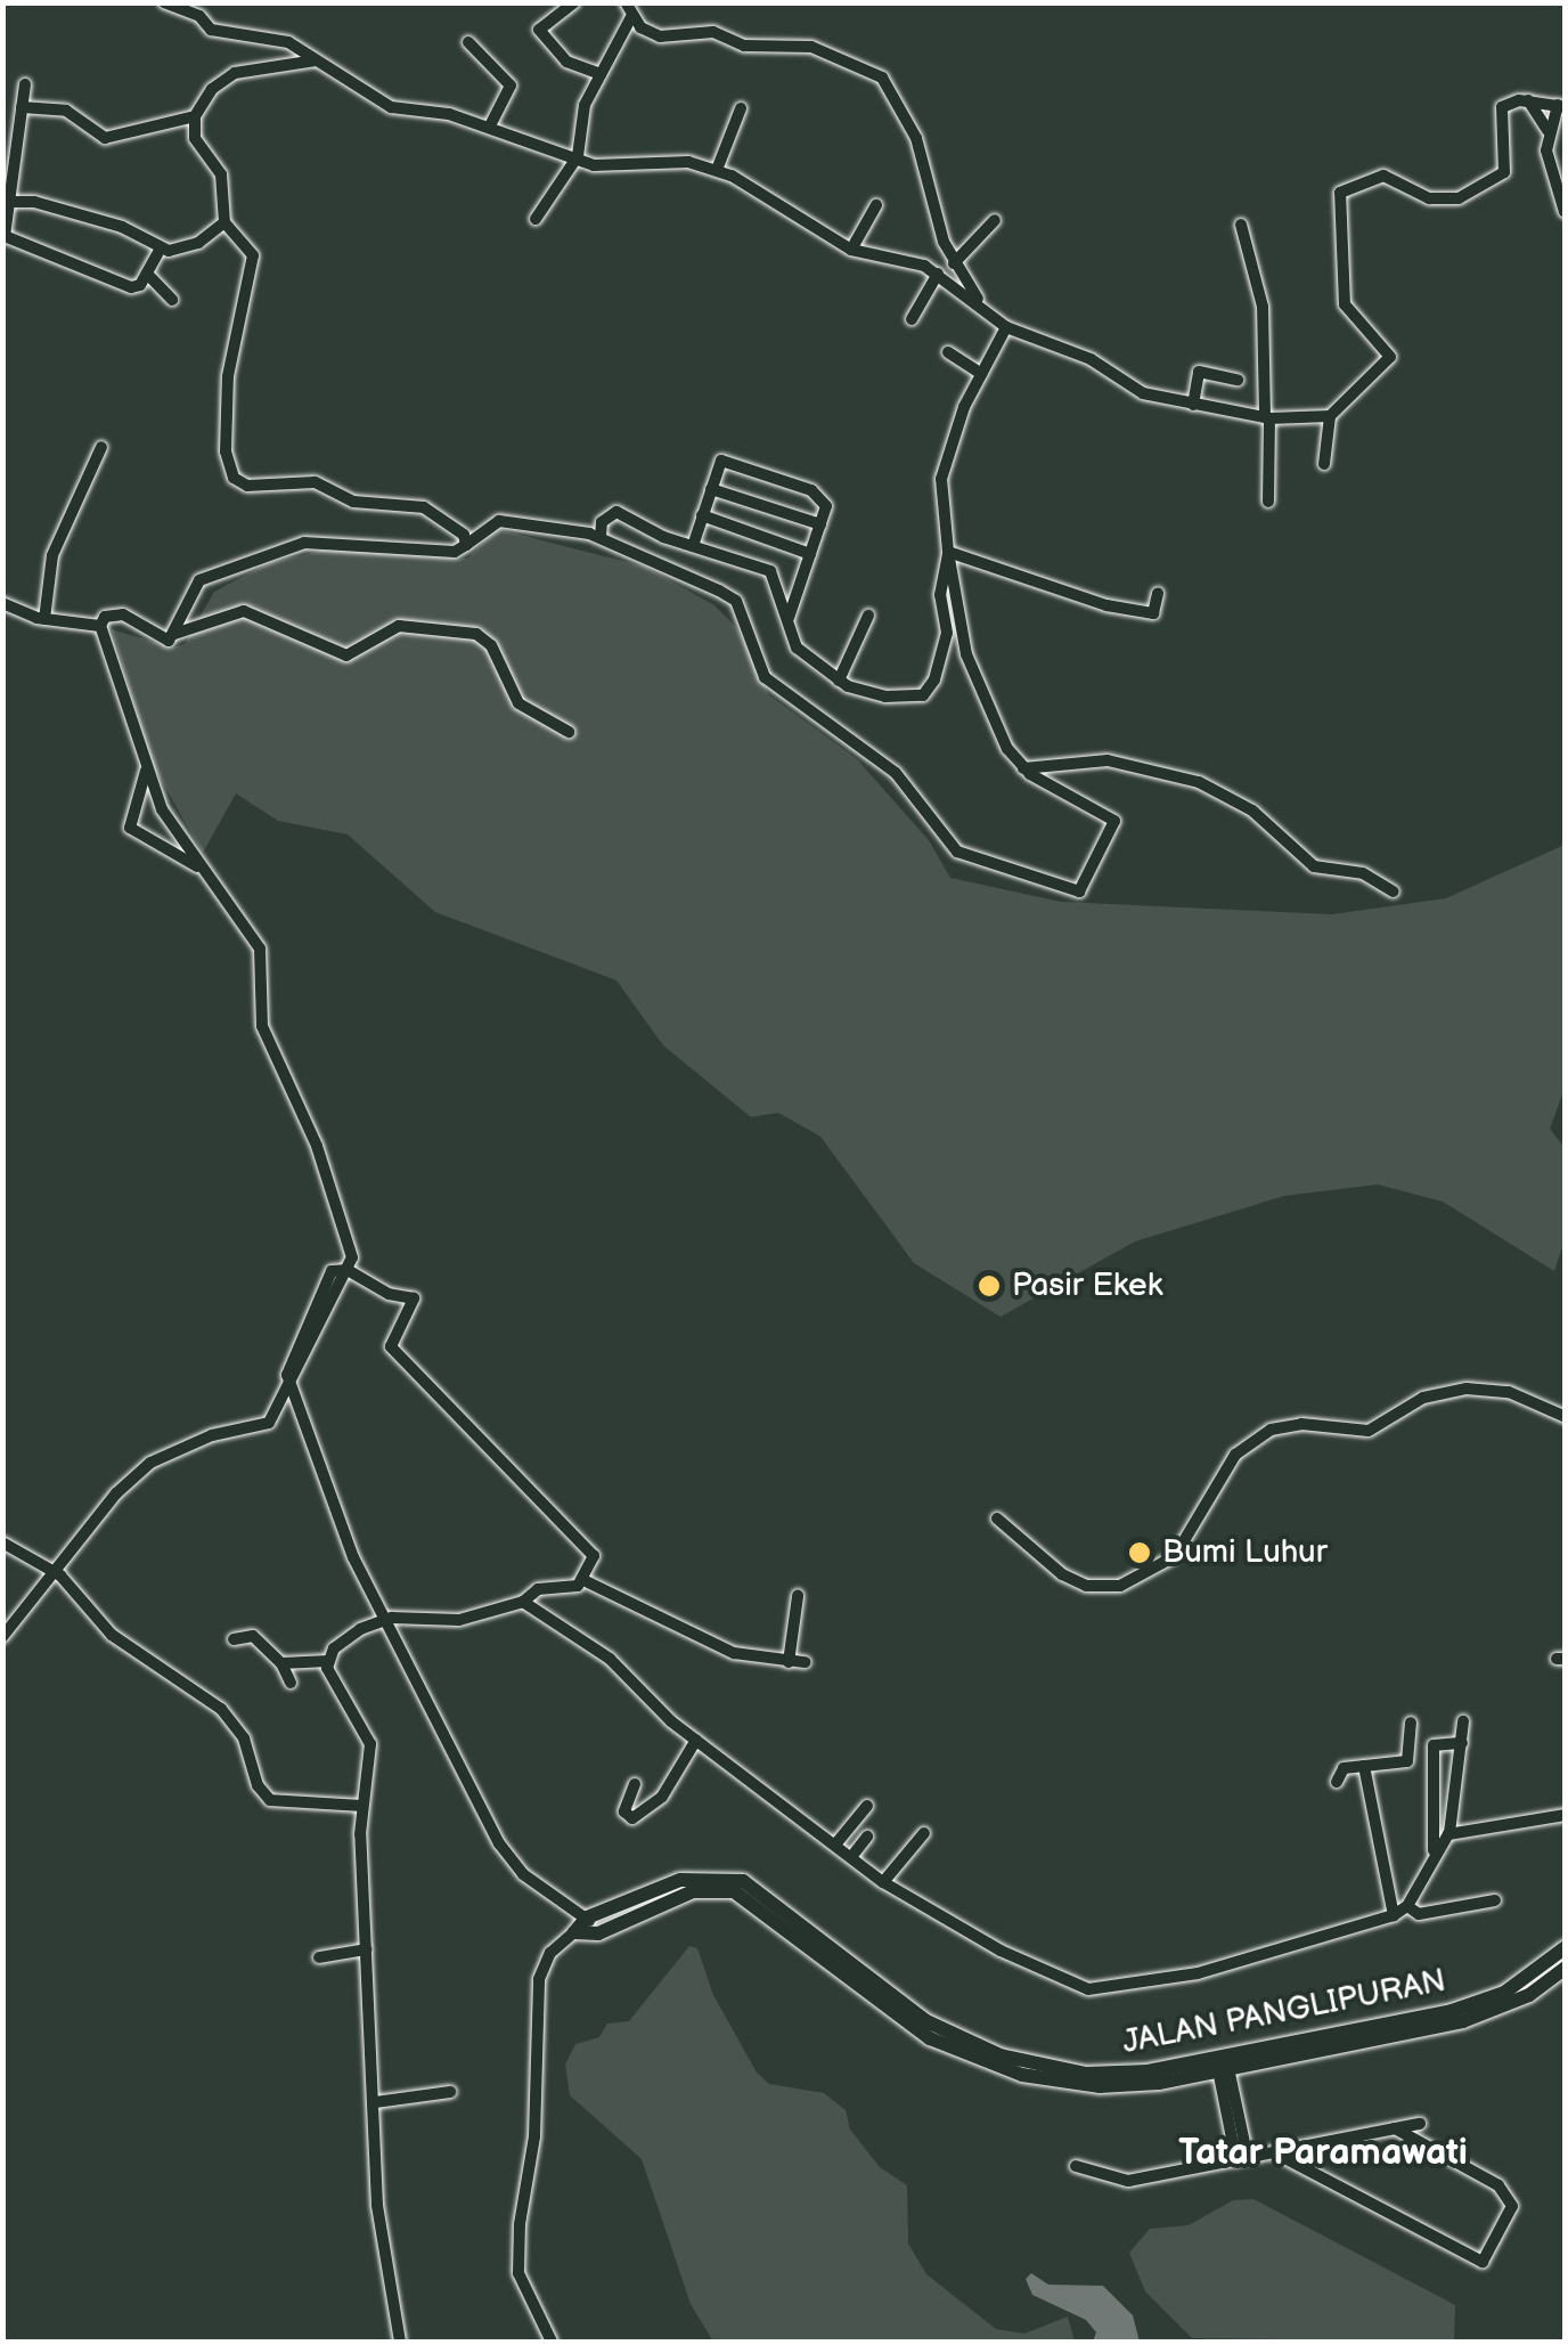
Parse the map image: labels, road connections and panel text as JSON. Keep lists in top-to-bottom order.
{
  "streets": {
    "main road": ["JALAN PANGLIPURAN"]
  },
  "districts": ["Tatar Paramawati"],
  "places": ["Pasir Ekek", "Bumi Luhur"]
}
